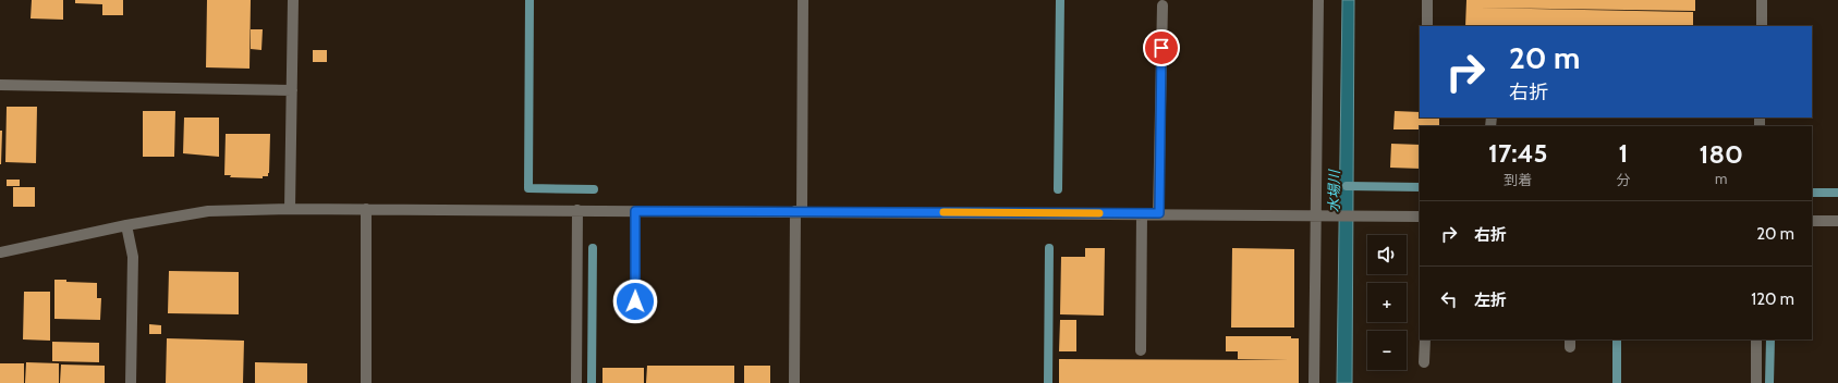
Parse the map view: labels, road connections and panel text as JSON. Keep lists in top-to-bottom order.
{
  "water": ["水場川"],
  "page": {
    "turn": ["20 m", "右折"],
    "eta": [
      "17:45",
      "到着",
      "1",
      "分",
      "180",
      "m"
    ],
    "list": [
      {
        "name": "右折",
        "value": "20 m"
      },
      {
        "name": "左折",
        "value": "120 m"
      }
    ],
    "map_buttons": ["+", "−"]
  }
}
